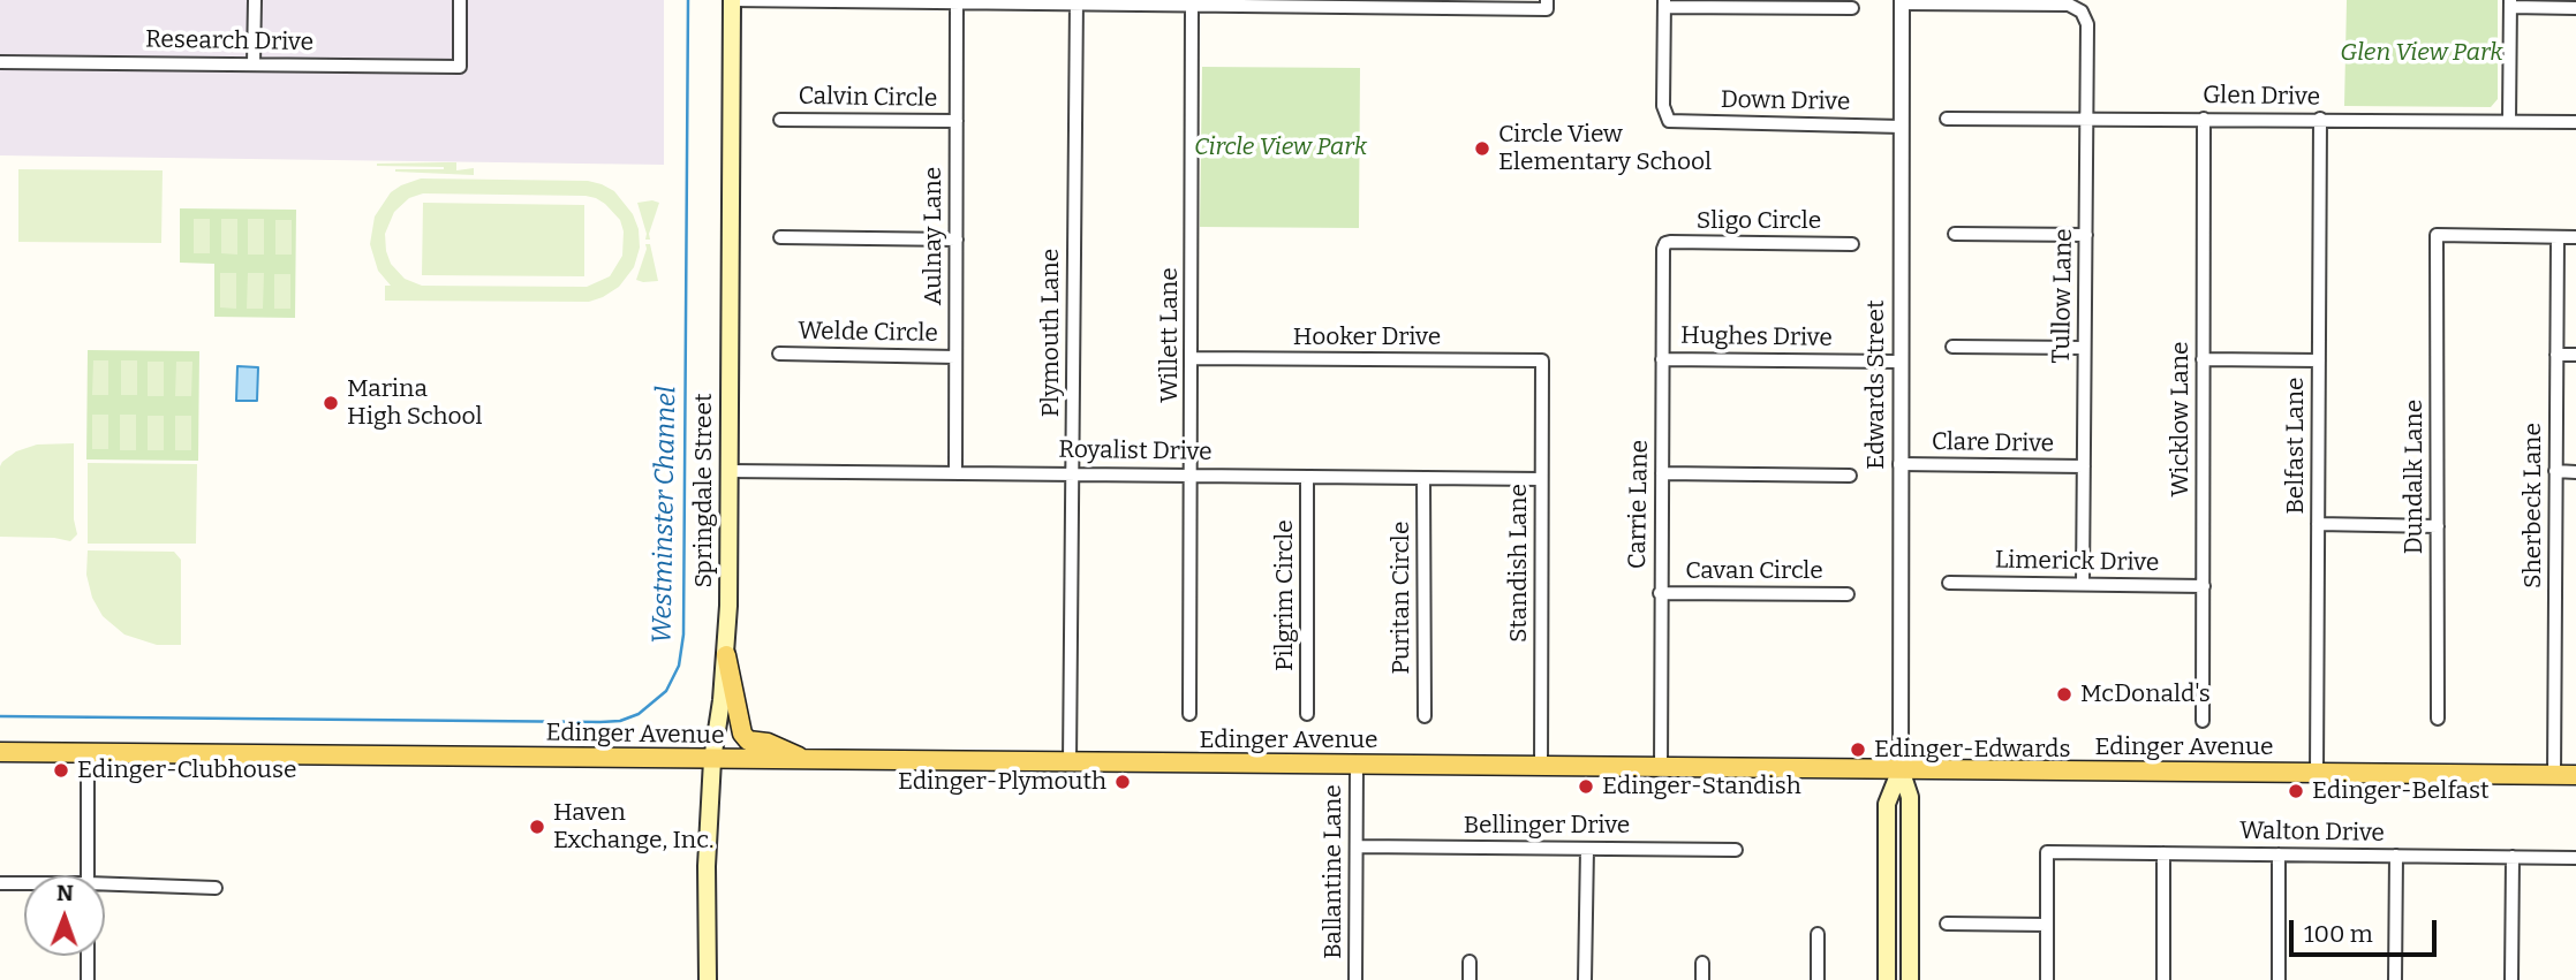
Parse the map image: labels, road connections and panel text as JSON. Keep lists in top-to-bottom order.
{
  "streets": {
    "main road": ["Edwards Street", "Springdale Street", "Edinger Avenue"],
    "street": [
      "Research Drive",
      "Glen Drive",
      "Calvin Circle",
      "Down Drive",
      "Sligo Circle",
      "Aulnay Lane",
      "Tullow Lane",
      "Welde Circle",
      "Plymouth Lane",
      "Willett Lane",
      "Hooker Drive",
      "Hughes Drive",
      "Wicklow Lane",
      "Clare Drive",
      "Belfast Lane",
      "Royalist Drive",
      "Dundalk Lane",
      "Carrie Lane",
      "Sherbeck Lane",
      "Limerick Drive",
      "Standish Lane",
      "Cavan Circle",
      "Pilgrim Circle",
      "Puritan Circle",
      "Bellinger Drive",
      "Walton Drive",
      "Ballantine Lane"
    ]
  },
  "crossings": [
    ["Glen Drive", "Tullow Lane"],
    ["Glen Drive", "Wicklow Lane"],
    ["Glen Drive", "Belfast Lane"],
    ["Calvin Circle", "Aulnay Lane"],
    ["Down Drive", "Edwards Street"],
    ["Sligo Circle", "Carrie Lane"],
    ["Aulnay Lane", "Welde Circle"],
    ["Aulnay Lane", "Royalist Drive"],
    ["Tullow Lane", "Clare Drive"],
    ["Tullow Lane", "Limerick Drive"],
    ["Plymouth Lane", "Royalist Drive"],
    ["Plymouth Lane", "Edinger Avenue"],
    ["Willett Lane", "Hooker Drive"],
    ["Willett Lane", "Royalist Drive"],
    ["Hooker Drive", "Standish Lane"],
    ["Hughes Drive", "Edwards Street"],
    ["Hughes Drive", "Carrie Lane"],
    ["Edwards Street", "Clare Drive"],
    ["Edwards Street", "Edinger Avenue"],
    ["Wicklow Lane", "Limerick Drive"],
    ["Belfast Lane", "Edinger Avenue"],
    ["Royalist Drive", "Springdale Street"],
    ["Royalist Drive", "Standish Lane"],
    ["Royalist Drive", "Pilgrim Circle"],
    ["Royalist Drive", "Puritan Circle"],
    ["Dundalk Lane", "Sherbeck Lane"],
    ["Springdale Street", "Edinger Avenue"],
    ["Carrie Lane", "Cavan Circle"],
    ["Carrie Lane", "Edinger Avenue"],
    ["Sherbeck Lane", "Edinger Avenue"],
    ["Standish Lane", "Edinger Avenue"],
    ["Edinger Avenue", "Ballantine Lane"],
    ["Bellinger Drive", "Ballantine Lane"]
  ],
  "water": ["Westminster Channel"],
  "parks": ["Glen View Park", "Circle View Park"],
  "places": [
    "Circle View Elementary School",
    "Marina High School",
    "McDonald's",
    "Edinger-Edwards",
    "Edinger-Clubhouse",
    "Edinger-Plymouth",
    "Edinger-Standish",
    "Edinger-Belfast",
    "Haven Exchange, Inc."
  ],
  "scale_bar": "100 m",
  "north": "top"
}
